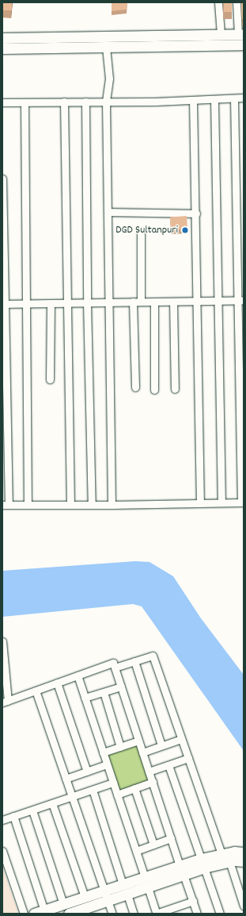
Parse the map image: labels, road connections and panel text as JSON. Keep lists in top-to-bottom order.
{
  "places": ["DGD Sultanpuri"]
}
